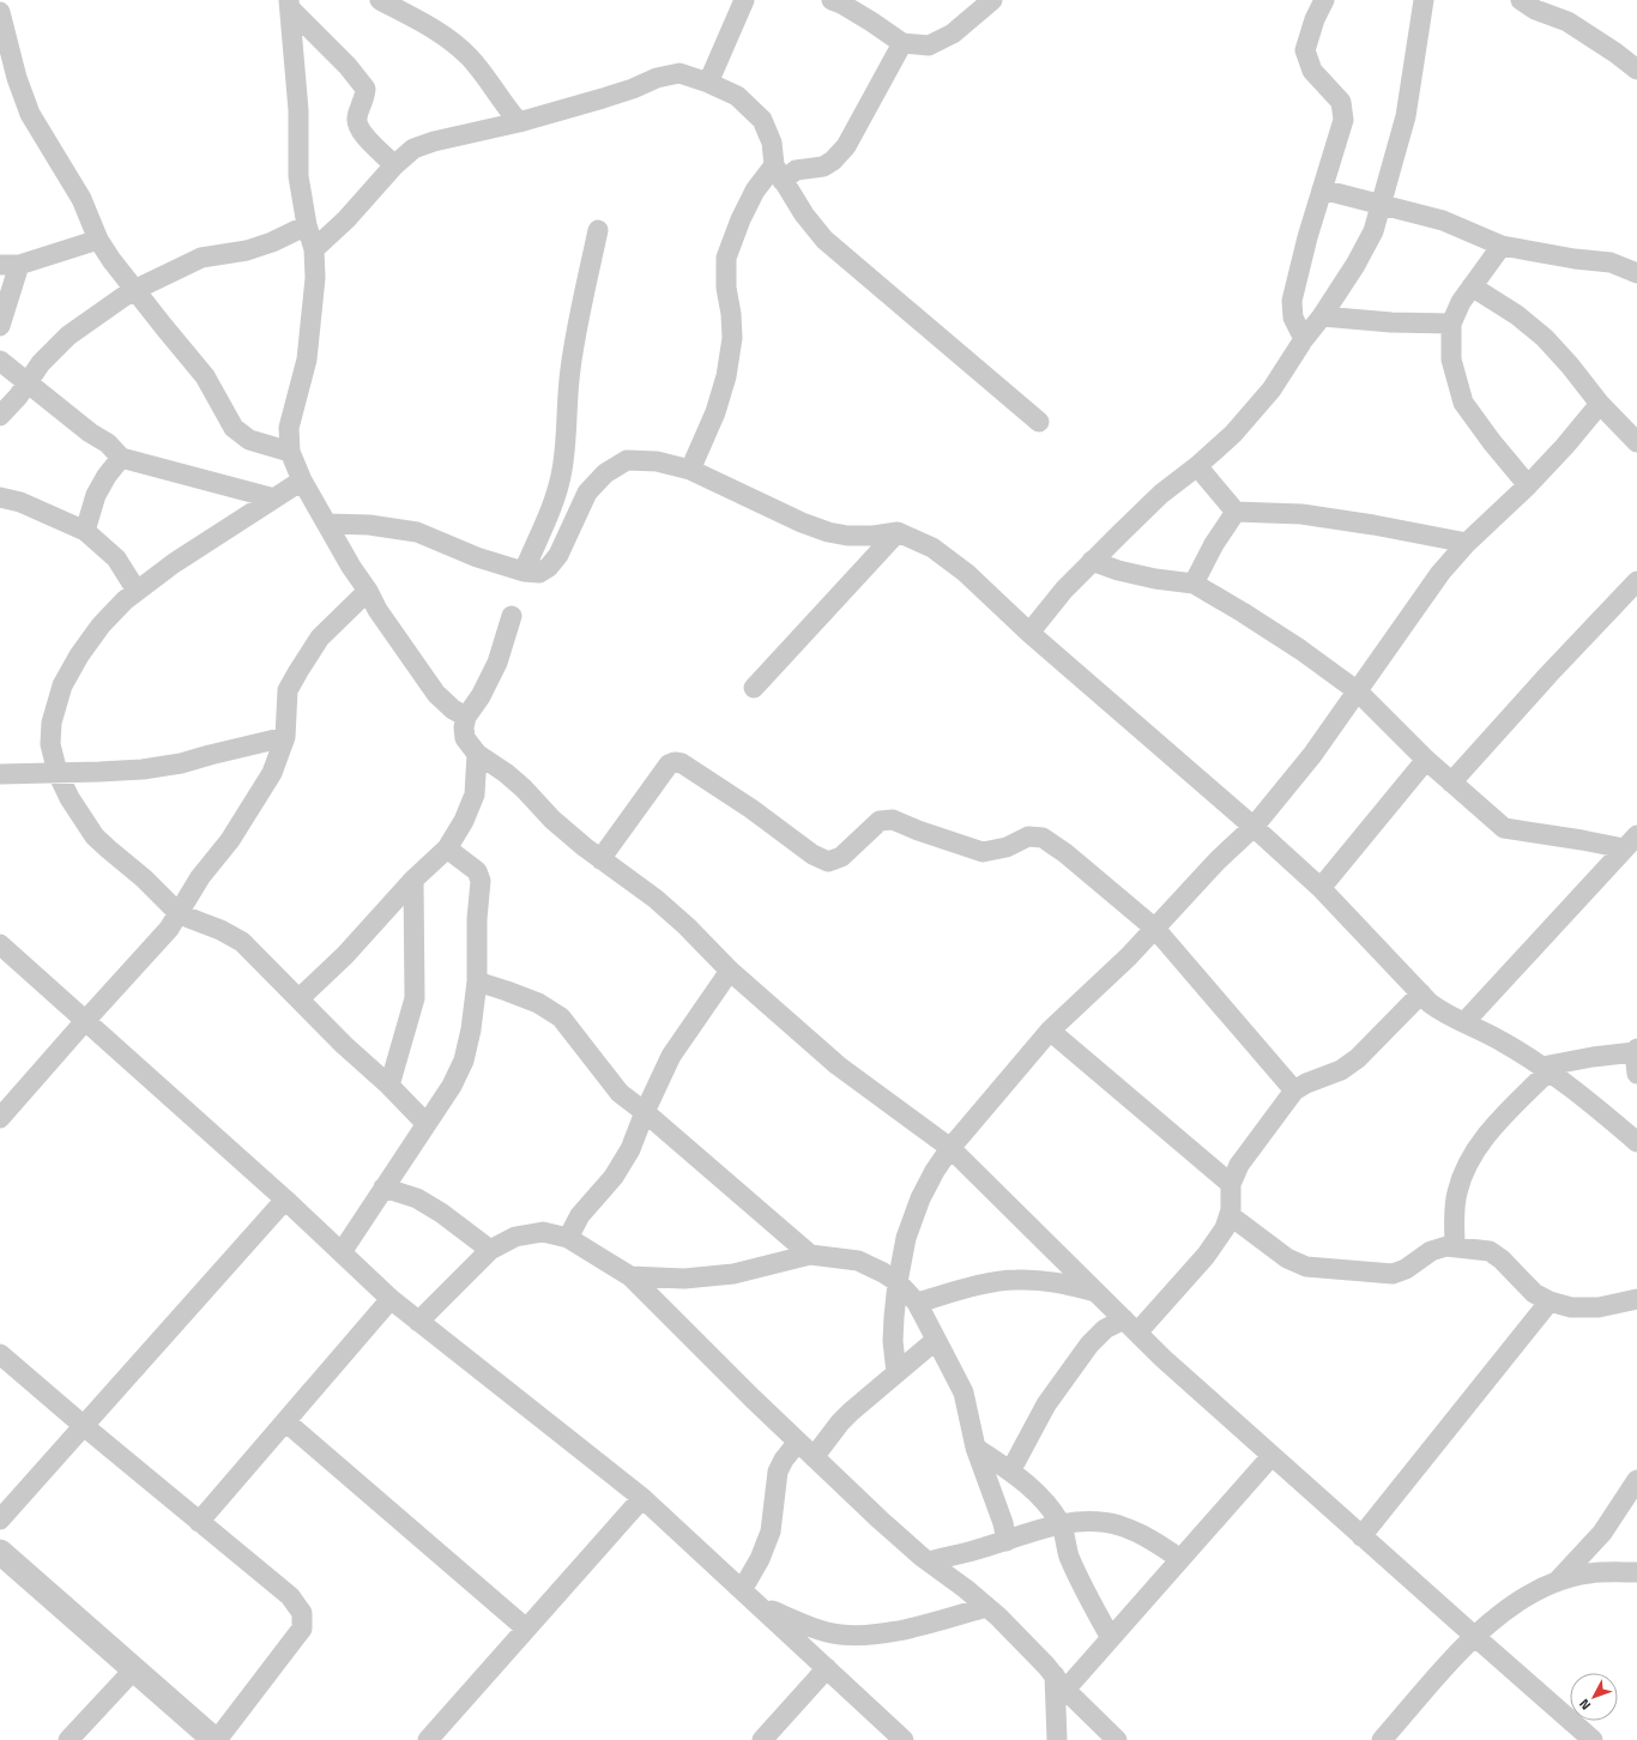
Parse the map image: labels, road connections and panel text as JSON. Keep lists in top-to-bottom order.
{
  "north": "bottom left"
}
